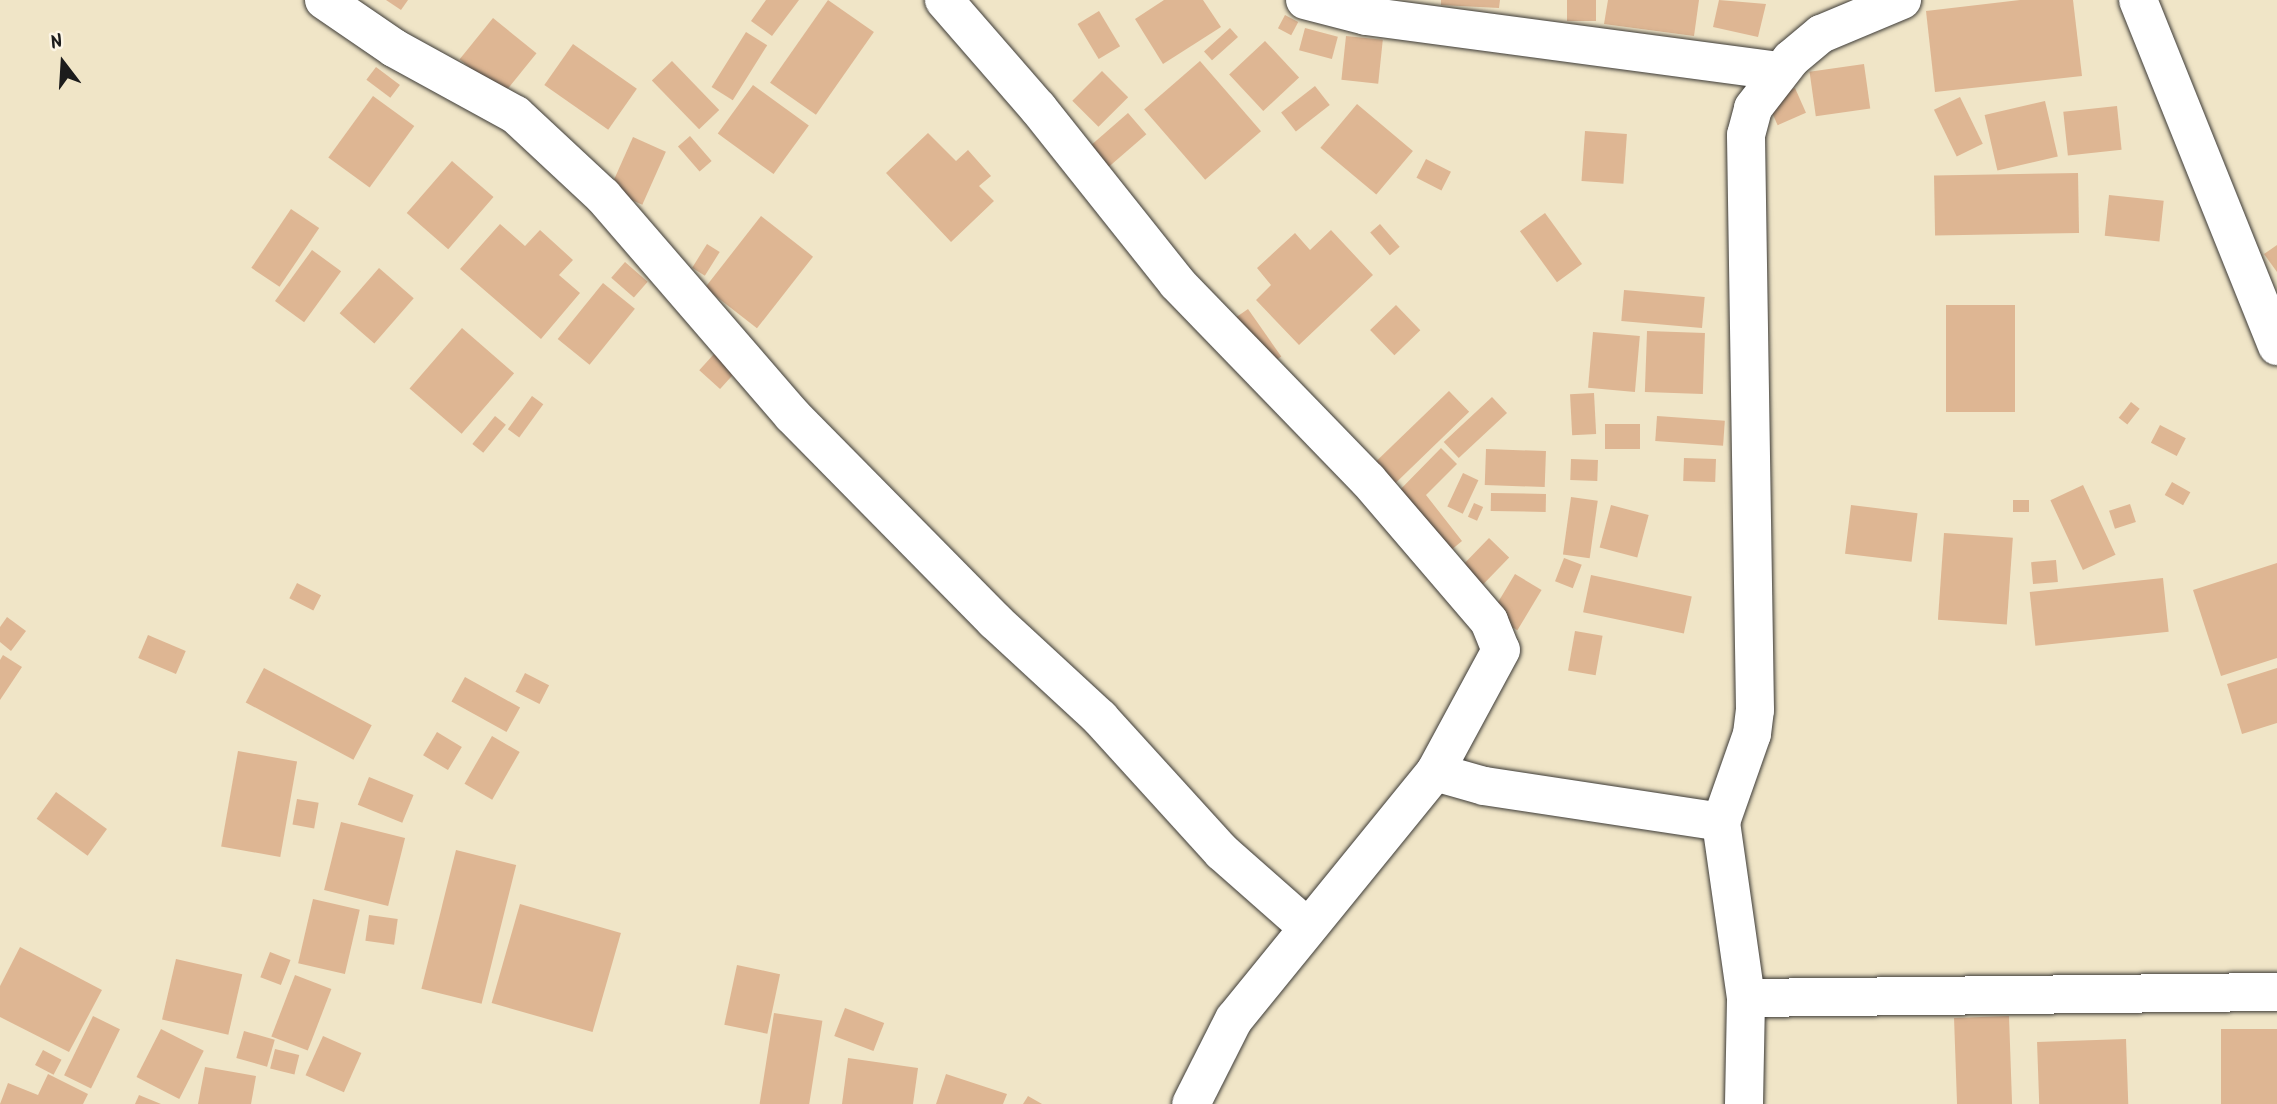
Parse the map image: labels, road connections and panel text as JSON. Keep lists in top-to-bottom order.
{
  "north": "top"
}
